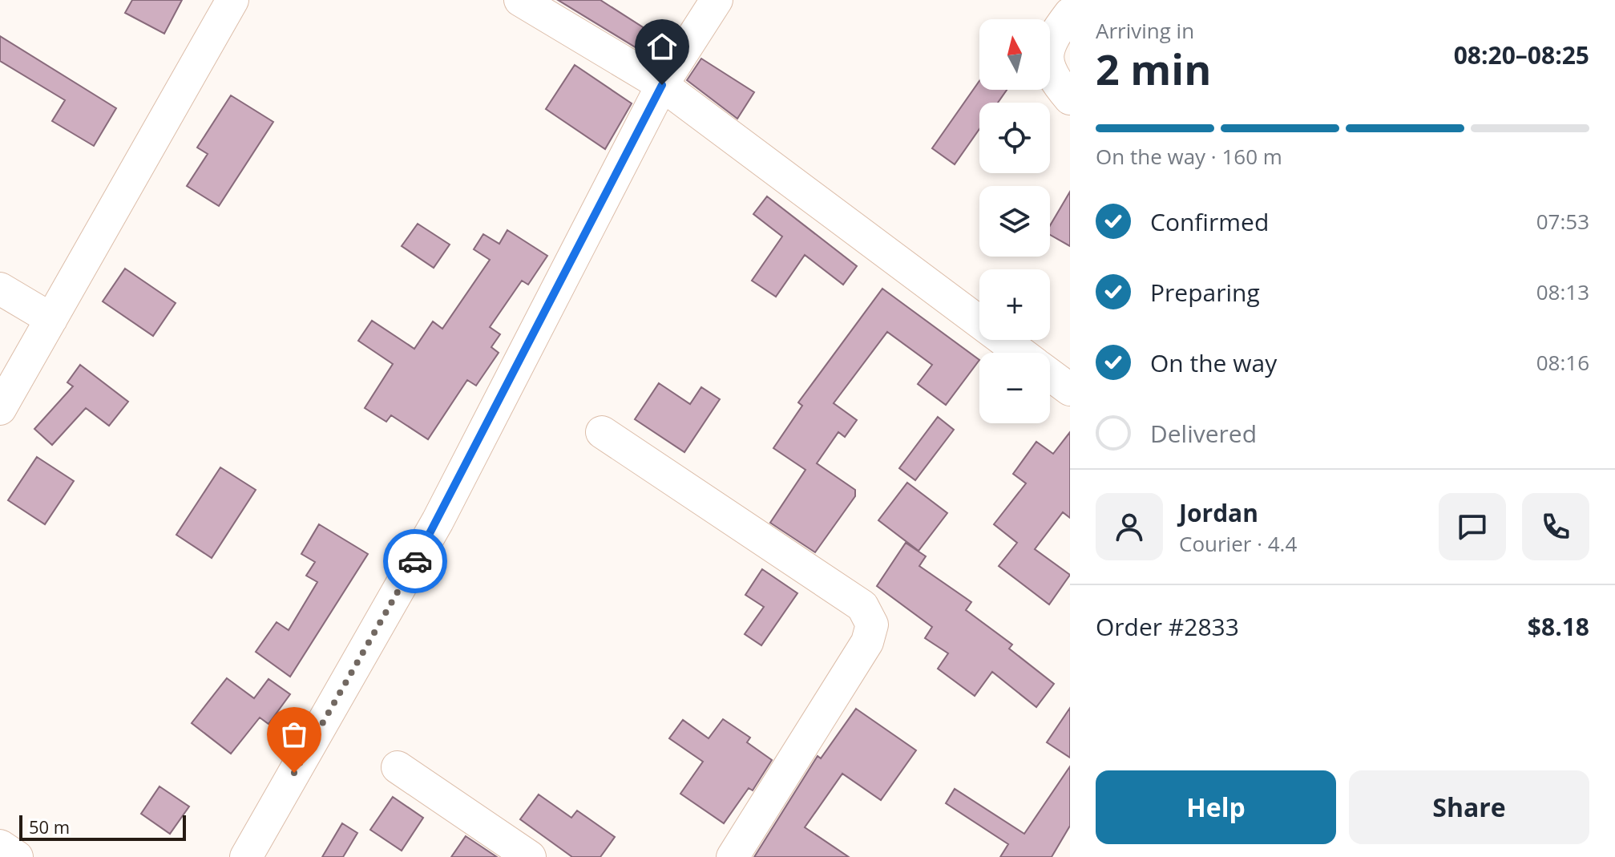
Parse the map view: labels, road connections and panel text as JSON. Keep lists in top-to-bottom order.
{
  "scale_bar": "50 m",
  "north": "top",
  "page": {
    "heading": ["2 min", "Arriving in", "08:20–08:25"],
    "panel": [
      "Jordan",
      "Courier · 4.4",
      "Order #2833",
      "$8.18"
    ],
    "map_buttons": ["+", "−"],
    "bar": "On the way · 160 m",
    "list": [
      ["Confirmed", "07:53"],
      ["Preparing", "08:13"],
      ["On the way", "08:16"],
      "Delivered"
    ],
    "buttons": ["Help", "Share"],
    "scale": "50 m"
  }
}
